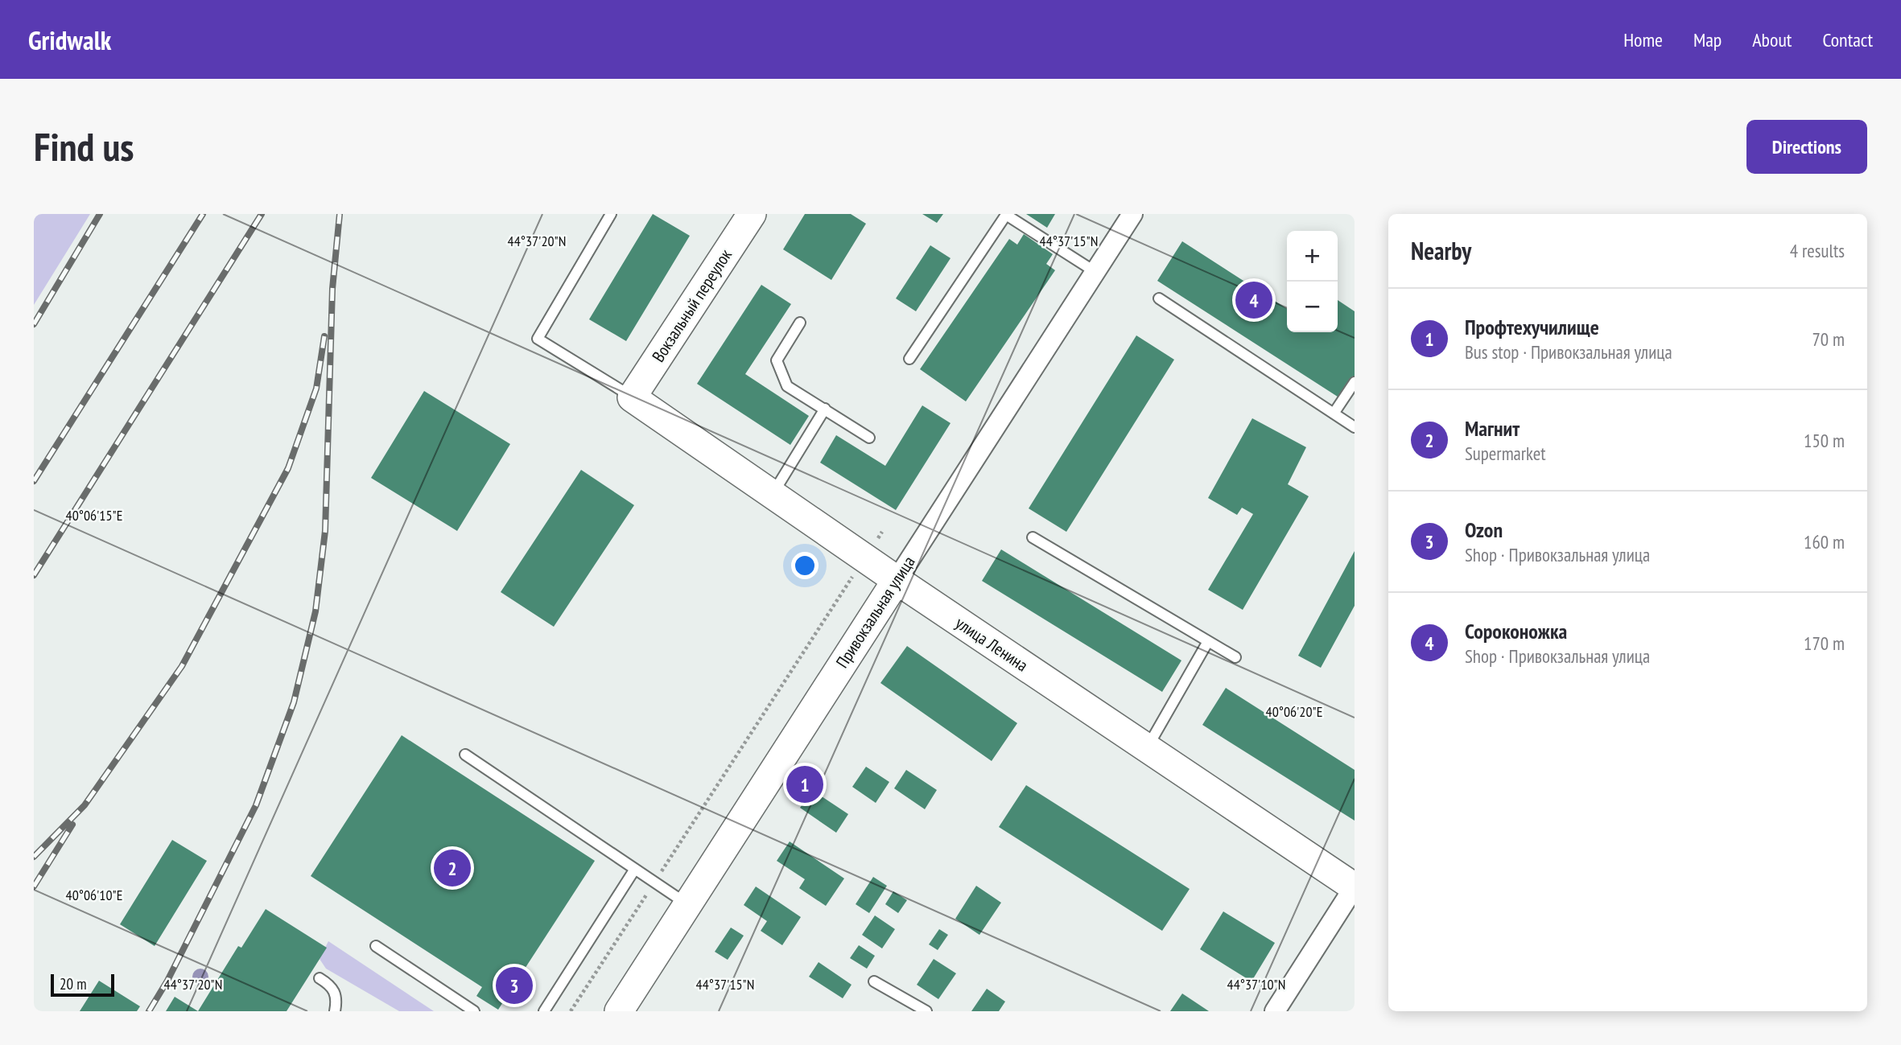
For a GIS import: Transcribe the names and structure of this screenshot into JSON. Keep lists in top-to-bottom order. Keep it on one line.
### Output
{"streets":{"street":["Вокзальный переулок","Привокзальная улица","улица Ленина"]},"crossings":[["Вокзальный переулок","улица Ленина"],["Привокзальная улица","улица Ленина"]],"scale_bar":"20 m","page":{"header":"Gridwalk","nav":["Home","Map","About","Contact"],"buttons":"Directions","title":"Find us","heading":["Nearby","4 results"],"map_buttons":["+","−"],"pins":["4","1","2","3"],"list":[{"mark":"1","name":"Профтехучилище","note":"Bus stop · Привокзальная улица","value":"70 m"},{"mark":"2","name":"Магнит","note":"Supermarket","value":"150 m"},{"mark":"3","name":"Ozon","note":"Shop · Привокзальная улица","value":"160 m"},{"mark":"4","name":"Сороконожка","note":"Shop · Привокзальная улица","value":"170 m"}],"scale":"20 m"},"coordinates":["44°37'20\"N","44°37'15\"N","40°06'15\"E","40°06'20\"E","40°06'10\"E","44°37'10\"N"]}
